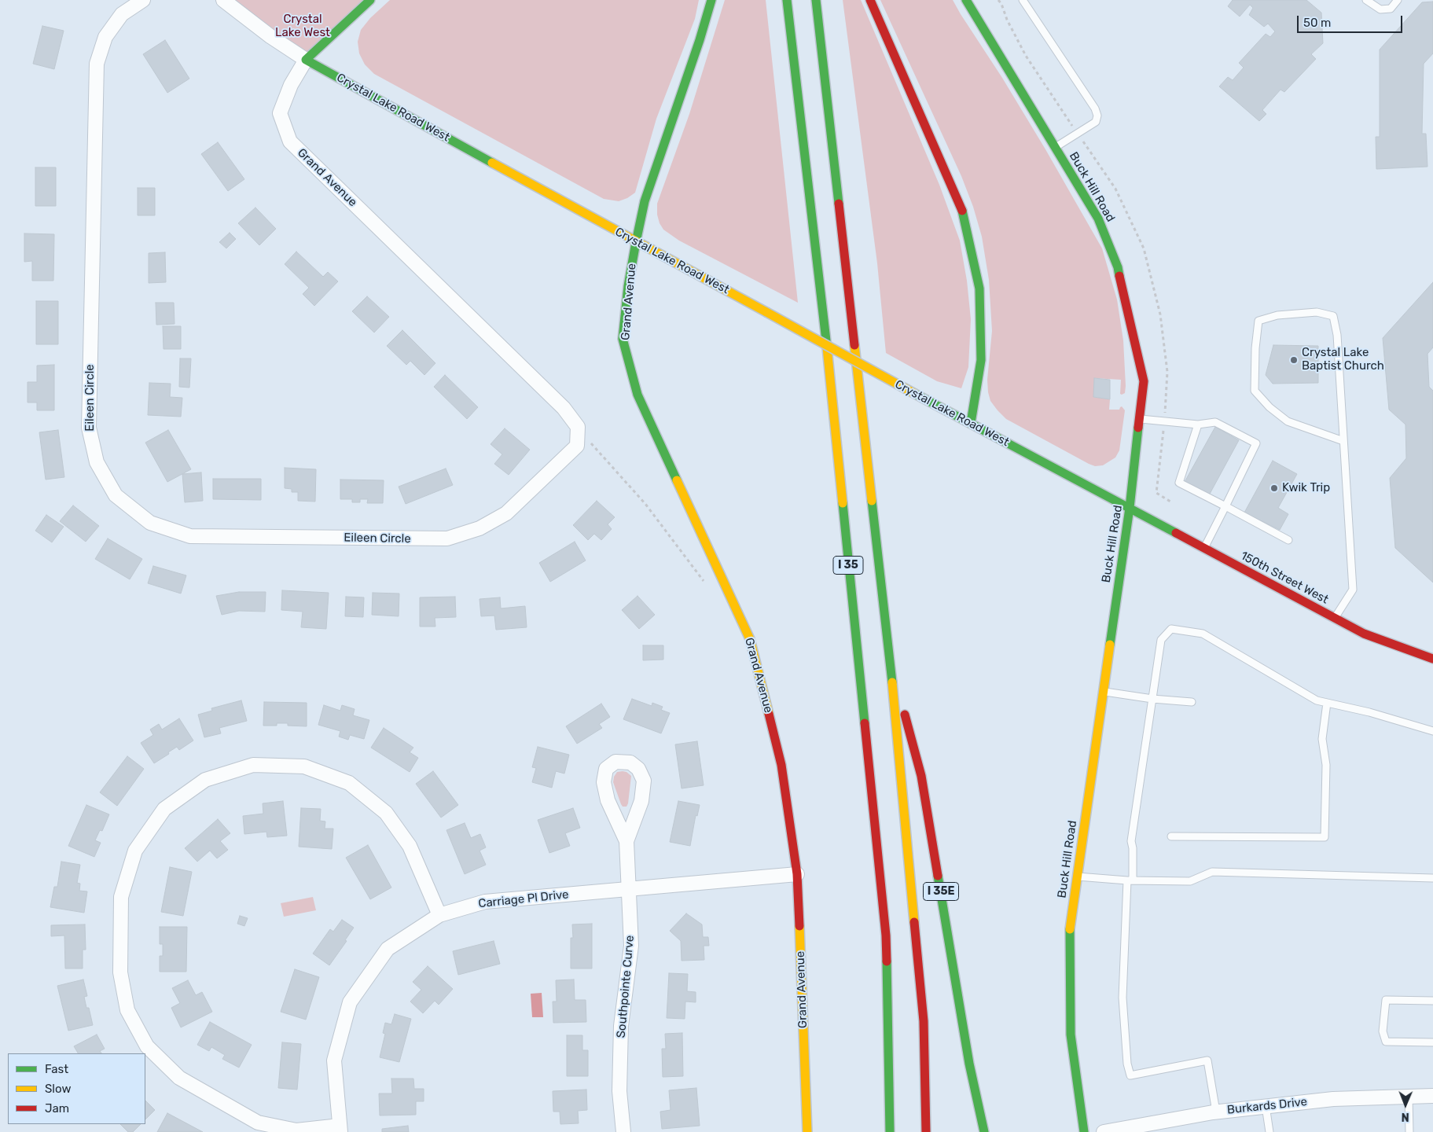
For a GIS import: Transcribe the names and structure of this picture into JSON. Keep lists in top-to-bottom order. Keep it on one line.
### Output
{"streets":{"main road":["Crystal Lake Road West","Grand Avenue","Buck Hill Road","I 35","150th Street West","I 35E"],"street":["Eileen Circle","Carriage Pl Drive","Southpointe Curve","Burkards Drive"]},"crossings":[["Crystal Lake Road West","Grand Avenue"],["Crystal Lake Road West","Buck Hill Road"],["Crystal Lake Road West","150th Street West"],["Grand Avenue","Eileen Circle"],["Grand Avenue","Carriage Pl Drive"],["Buck Hill Road","150th Street West"],["I 35","I 35E"],["Carriage Pl Drive","Southpointe Curve"]],"parks":["Crystal Lake West"],"places":["Crystal Lake Baptist Church","Kwik Trip"],"legend":["Fast","Slow","Jam"],"scale_bar":"50 m","north":"bottom"}
